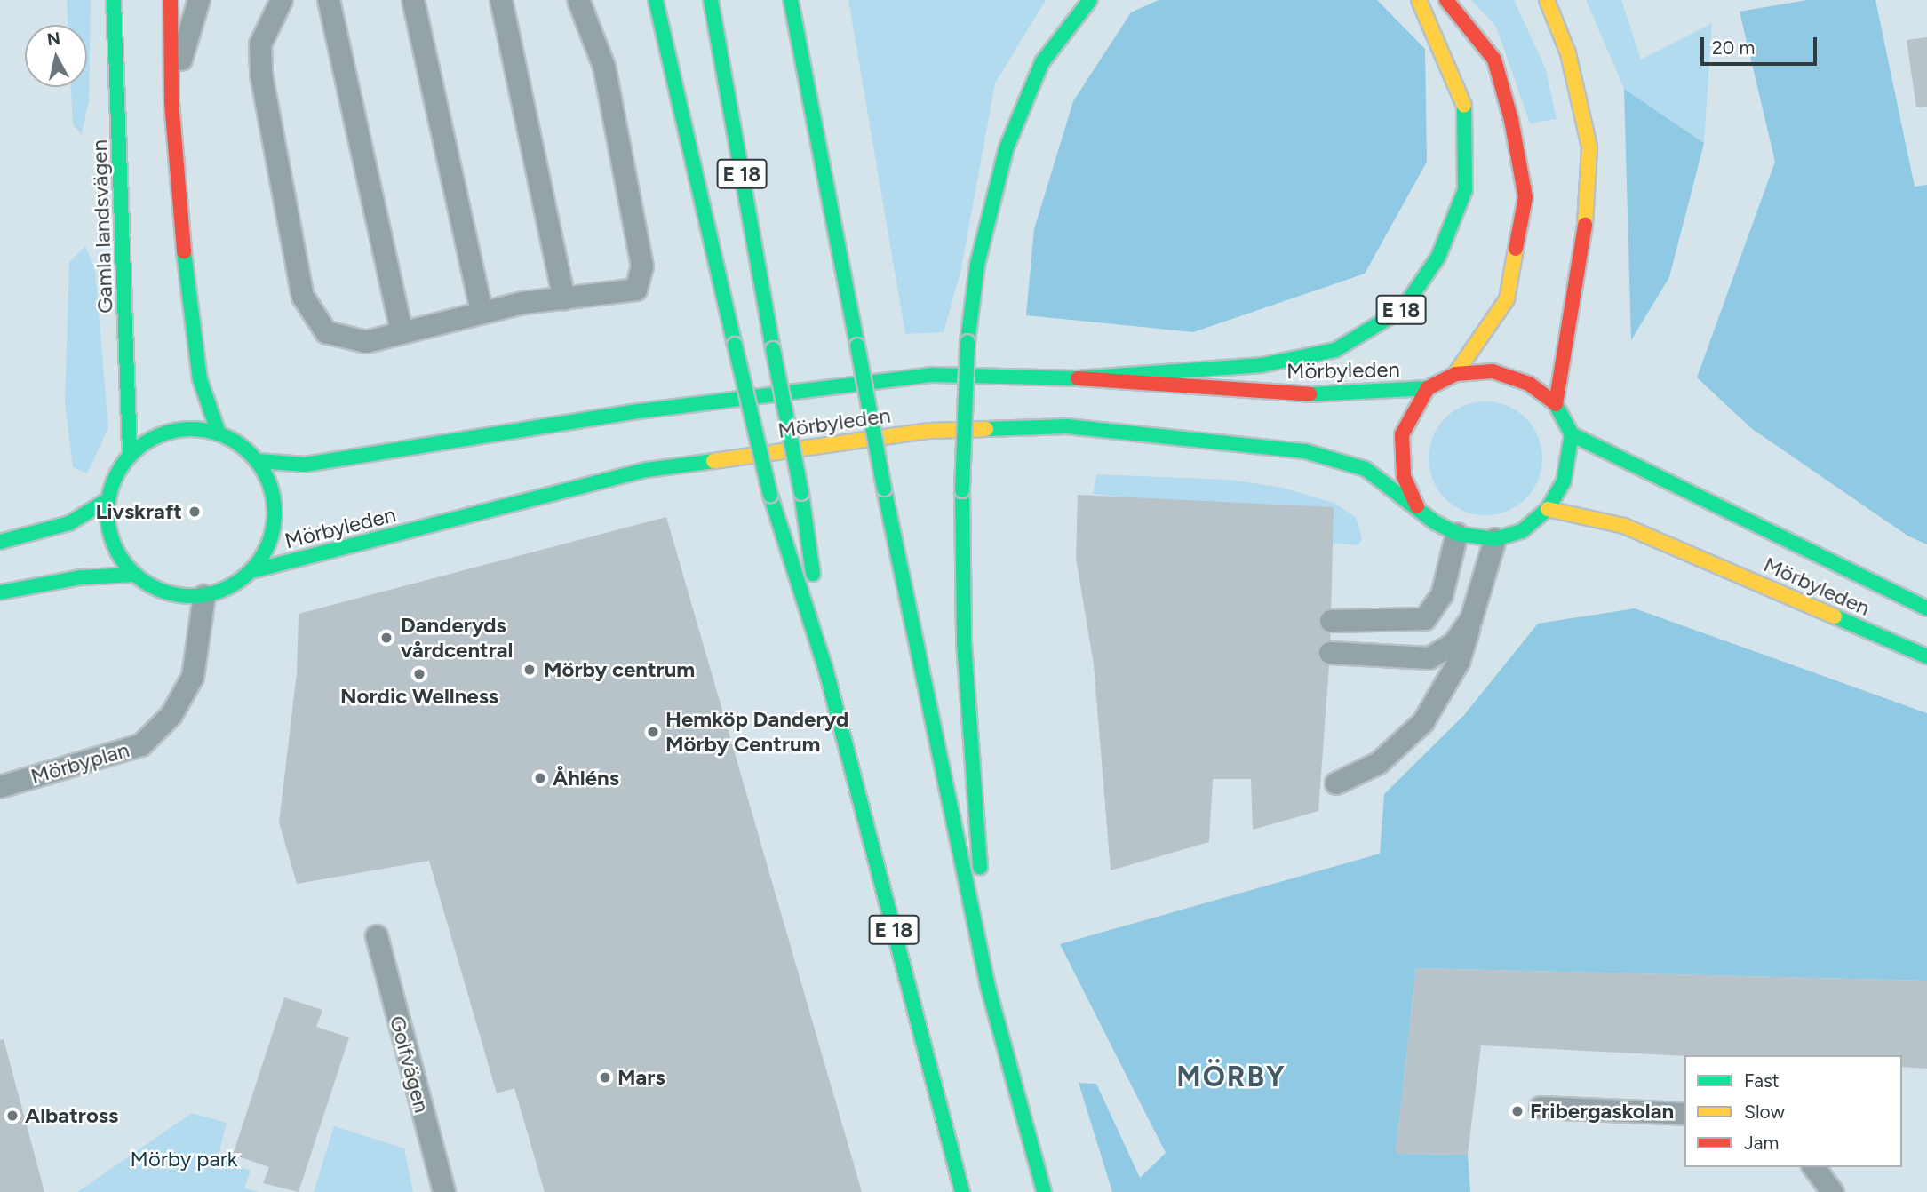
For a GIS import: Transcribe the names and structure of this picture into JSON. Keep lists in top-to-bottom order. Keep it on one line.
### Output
{"streets":{"main road":["E 18","Gamla landsvägen","Mörbyleden"],"lane":["Mörbyplan","Golfvägen"]},"crossings":[["E 18","Mörbyleden"],["Gamla landsvägen","Mörbyleden"],["Gamla landsvägen","Mörbyplan"],["Mörbyleden","Mörbyplan"]],"districts":["MÖRBY"],"parks":["Mörby park"],"places":["Livskraft","Danderyds vårdcentral","Mörby centrum","Nordic Wellness","Hemköp Danderyd Mörby Centrum","Åhléns","Mars","Fribergaskolan","Albatross"],"legend":["Fast","Slow","Jam"],"scale_bar":"20 m","north":"top"}
